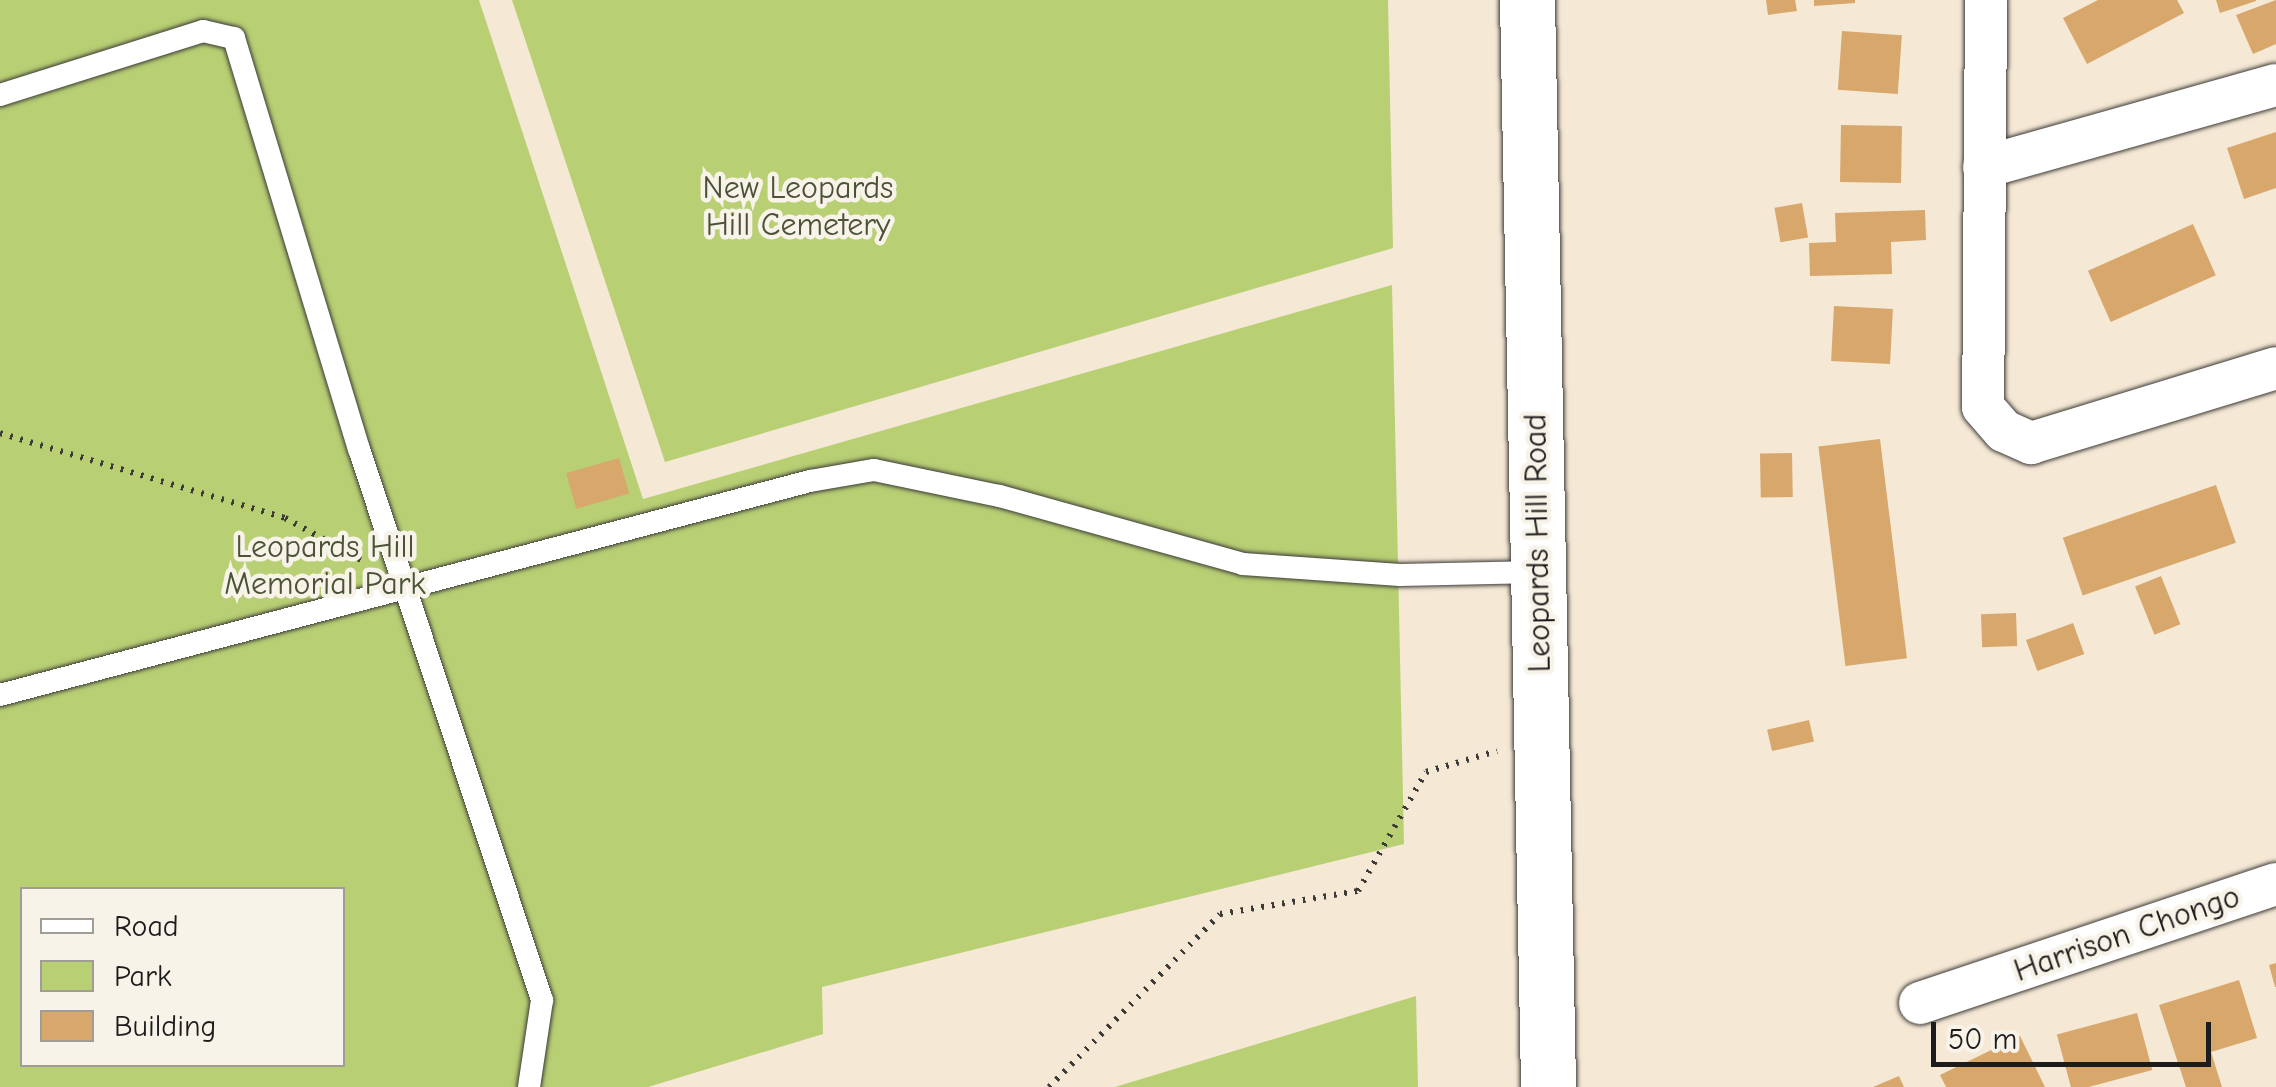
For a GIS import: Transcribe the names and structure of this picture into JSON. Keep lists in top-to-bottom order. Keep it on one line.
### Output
{"streets":{"main road":["Leopards Hill Road"],"street":["Harrison Chongo"]},"parks":["New Leopards Hill Cemetery","Leopards Hill Memorial Park"],"legend":["Road","Park","Building"],"scale_bar":"50 m"}
